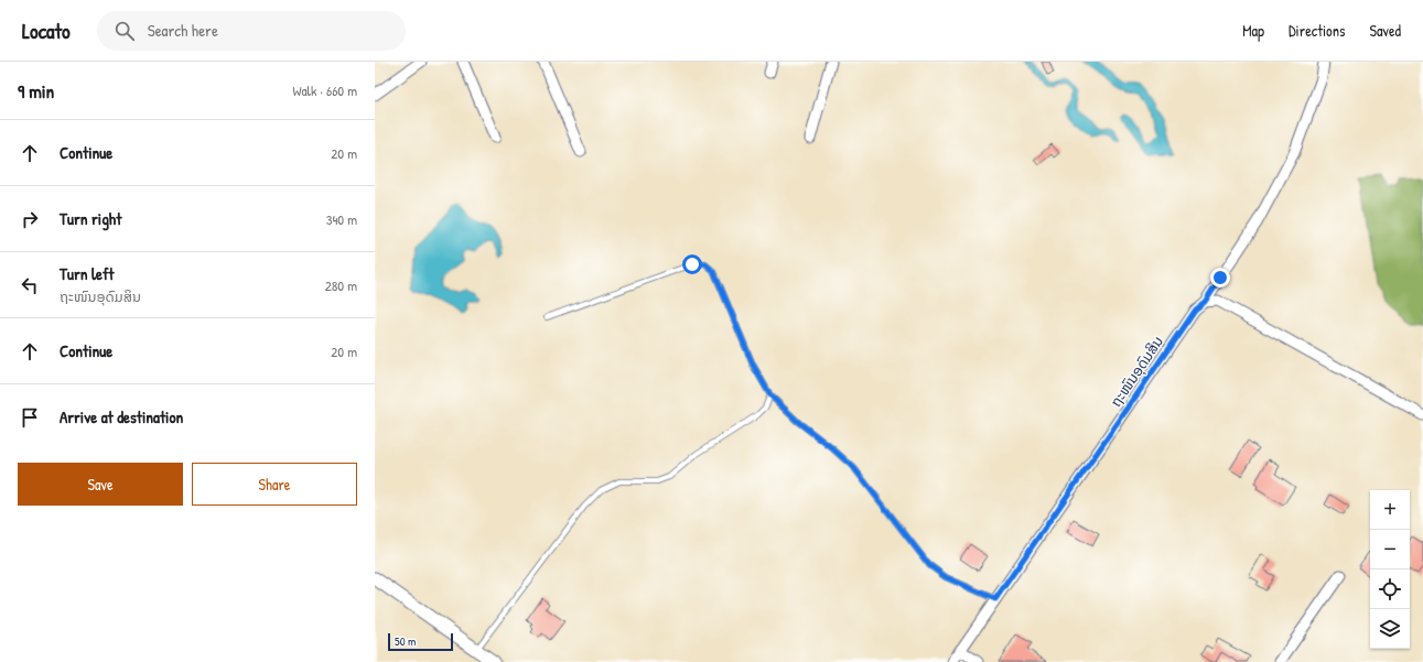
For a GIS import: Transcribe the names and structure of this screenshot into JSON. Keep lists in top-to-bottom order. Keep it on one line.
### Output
{"streets":{"street":["ຖະໜົນອຸດົມສິນ"]},"scale_bar":"50 m","page":{"header":"Locato","search":"Search here","nav":["Map","Directions","Saved"],"heading":["9 min","Walk · 660 m"],"list":[["Continue","20 m"],["Turn right","340 m"],["Turn left","ຖະໜົນອຸດົມສິນ","280 m"],["Continue","20 m"],"Arrive at destination"],"buttons":["Save","Share"],"map_buttons":["+","−"],"scale":"50 m"}}
